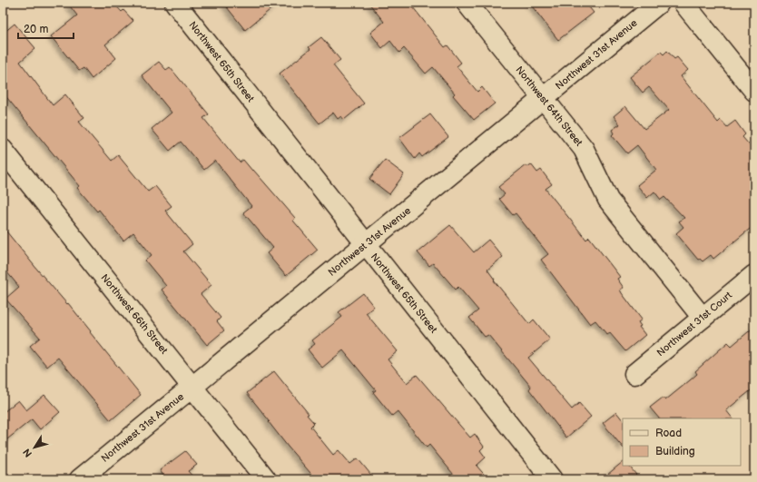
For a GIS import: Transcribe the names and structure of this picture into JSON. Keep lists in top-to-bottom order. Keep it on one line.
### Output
{"streets":{"street":["Northwest 31st Avenue","Northwest 65th Street","Northwest 64th Street","Northwest 66th Street","Northwest 31st Court"]},"crossings":[["Northwest 31st Avenue","Northwest 65th Street"],["Northwest 31st Avenue","Northwest 64th Street"],["Northwest 31st Avenue","Northwest 66th Street"],["Northwest 64th Street","Northwest 31st Court"]],"legend":["Road","Building"],"scale_bar":"20 m","north":"bottom left"}
